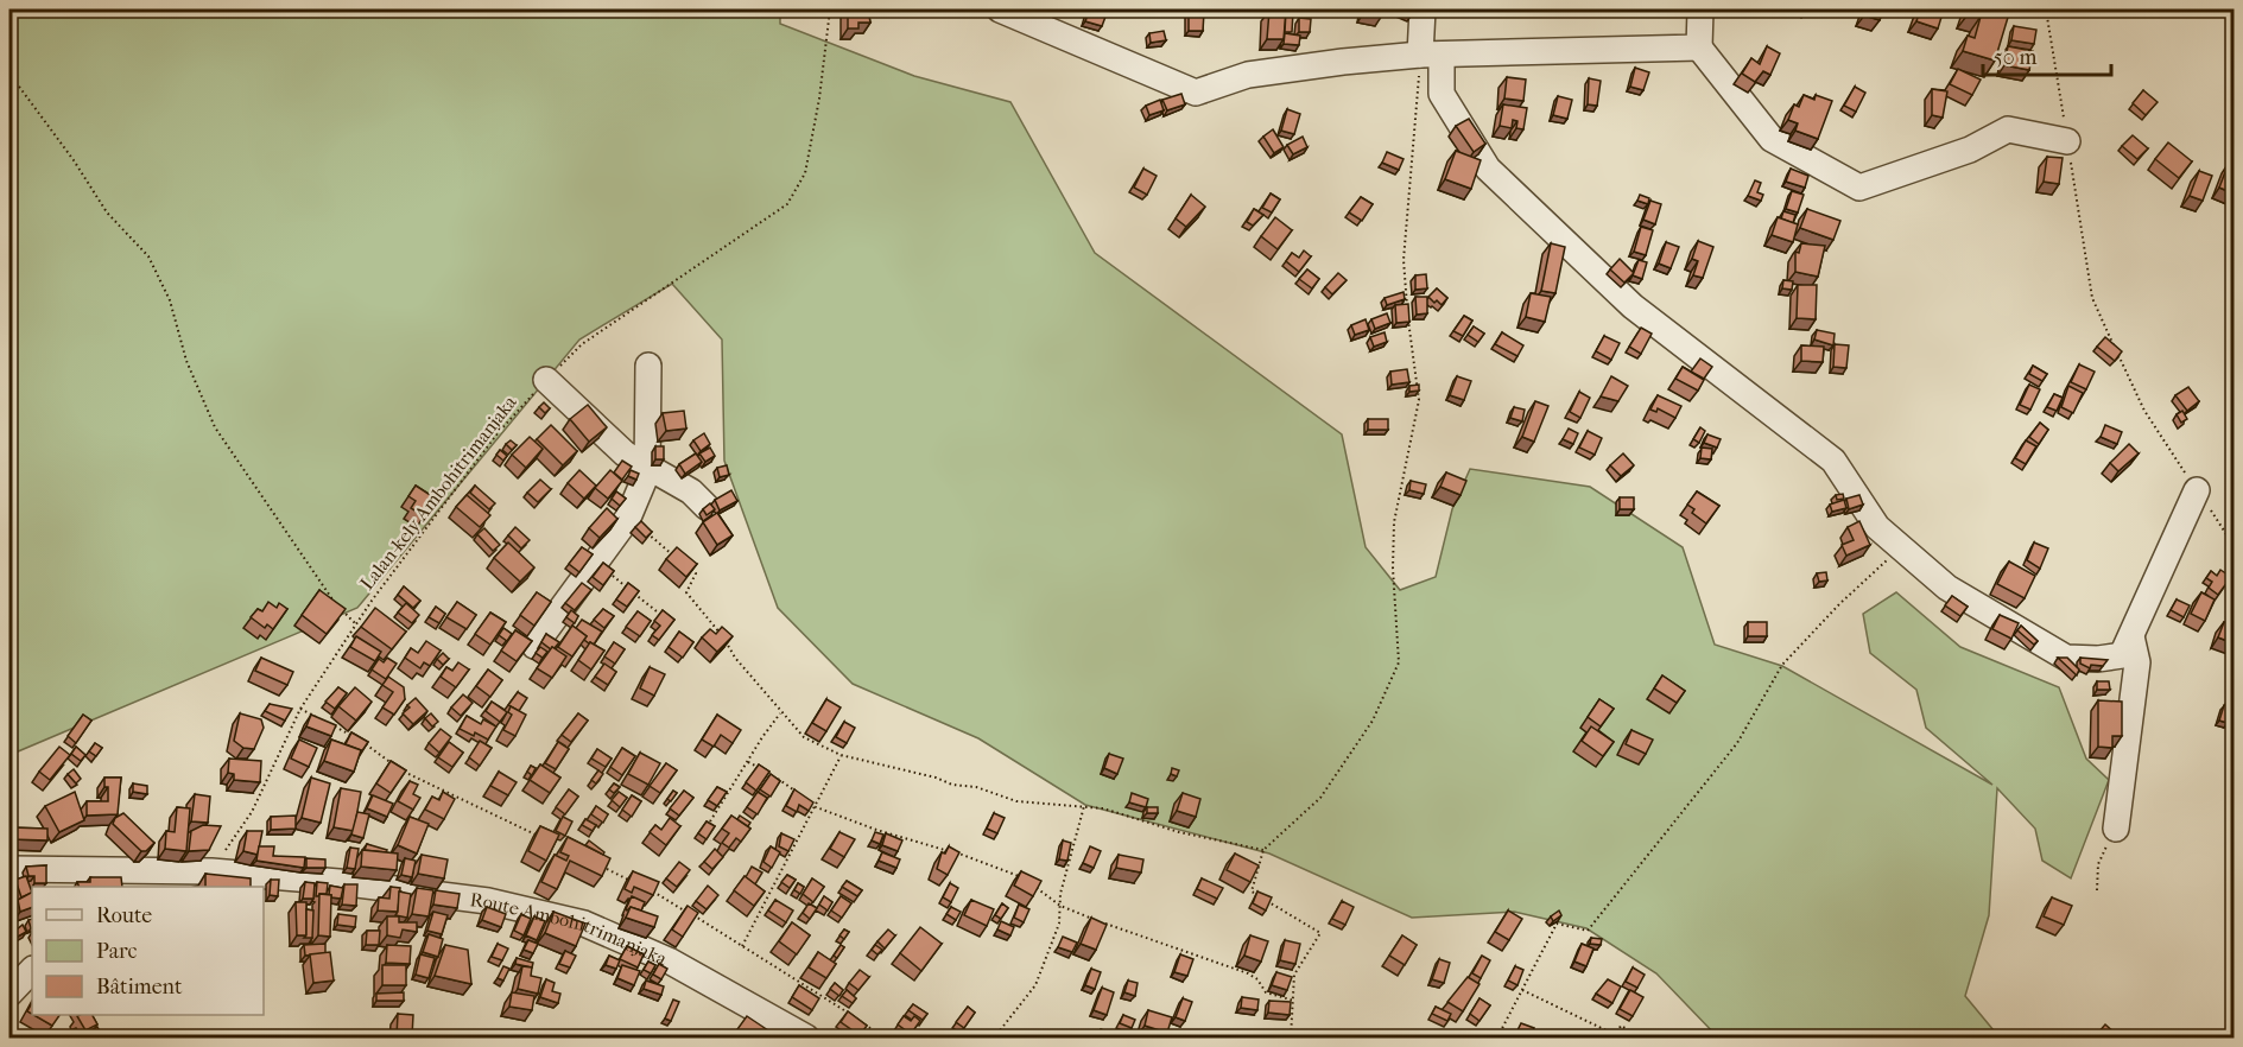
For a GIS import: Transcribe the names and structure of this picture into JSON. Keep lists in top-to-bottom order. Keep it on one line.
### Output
{"streets":{"street":["Route Ambohitrimanjaka"],"path":["Lalan-kely Ambohitrimanjaka"]},"crossings":[["Lalan-kely Ambohitrimanjaka","Route Ambohitrimanjaka"]],"legend":["Route","Parc","Bâtiment"],"scale_bar":"50 m"}
